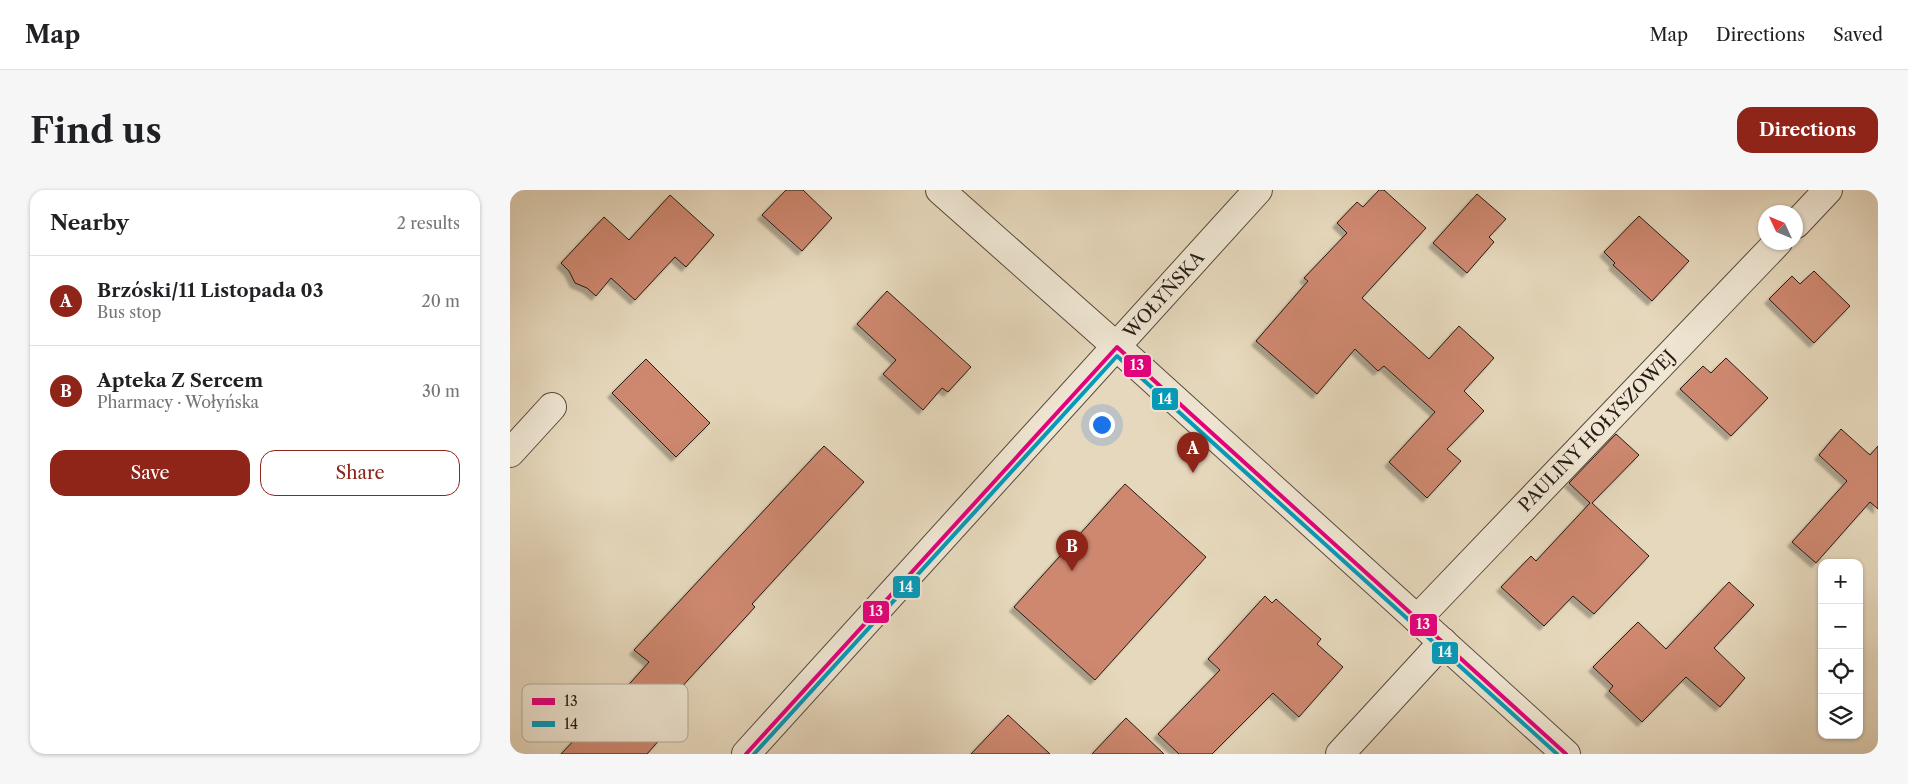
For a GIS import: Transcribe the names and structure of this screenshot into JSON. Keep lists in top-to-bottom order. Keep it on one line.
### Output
{"streets":{"street":["WOŁYŃSKA","PAULINY HOŁYSZOWEJ"]},"lines":["transit line 13","transit line 14"],"legend":["13","14"],"north":"top left","page":{"header":"Map","nav":["Map","Directions","Saved"],"buttons":["Directions",["Save","Share"]],"title":"Find us","heading":["Nearby","2 results"],"list":[{"mark":"A","name":"Brzóski/11 Listopada 03","note":"Bus stop","value":"20 m"},{"mark":"B","name":"Apteka Z Sercem","note":"Pharmacy · Wołyńska","value":"30 m"}],"pins":["A","B"],"map_buttons":["+","−"]}}
